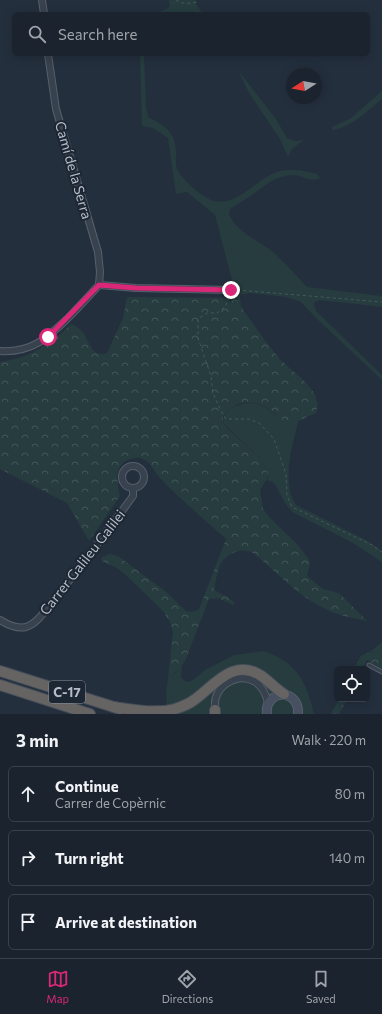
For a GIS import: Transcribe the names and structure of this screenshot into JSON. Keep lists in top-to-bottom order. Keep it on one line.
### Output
{"streets":{"highway":["C-17"],"street":["Camí de la Serra","Carrer Galileu Galilei"]},"north":"left","page":{"search":"Search here","heading":["3 min","Walk · 220 m"],"list":[["Continue","Carrer de Copèrnic","80 m"],["Turn right","140 m"],"Arrive at destination"],"nav":["Map","Directions","Saved"]}}
